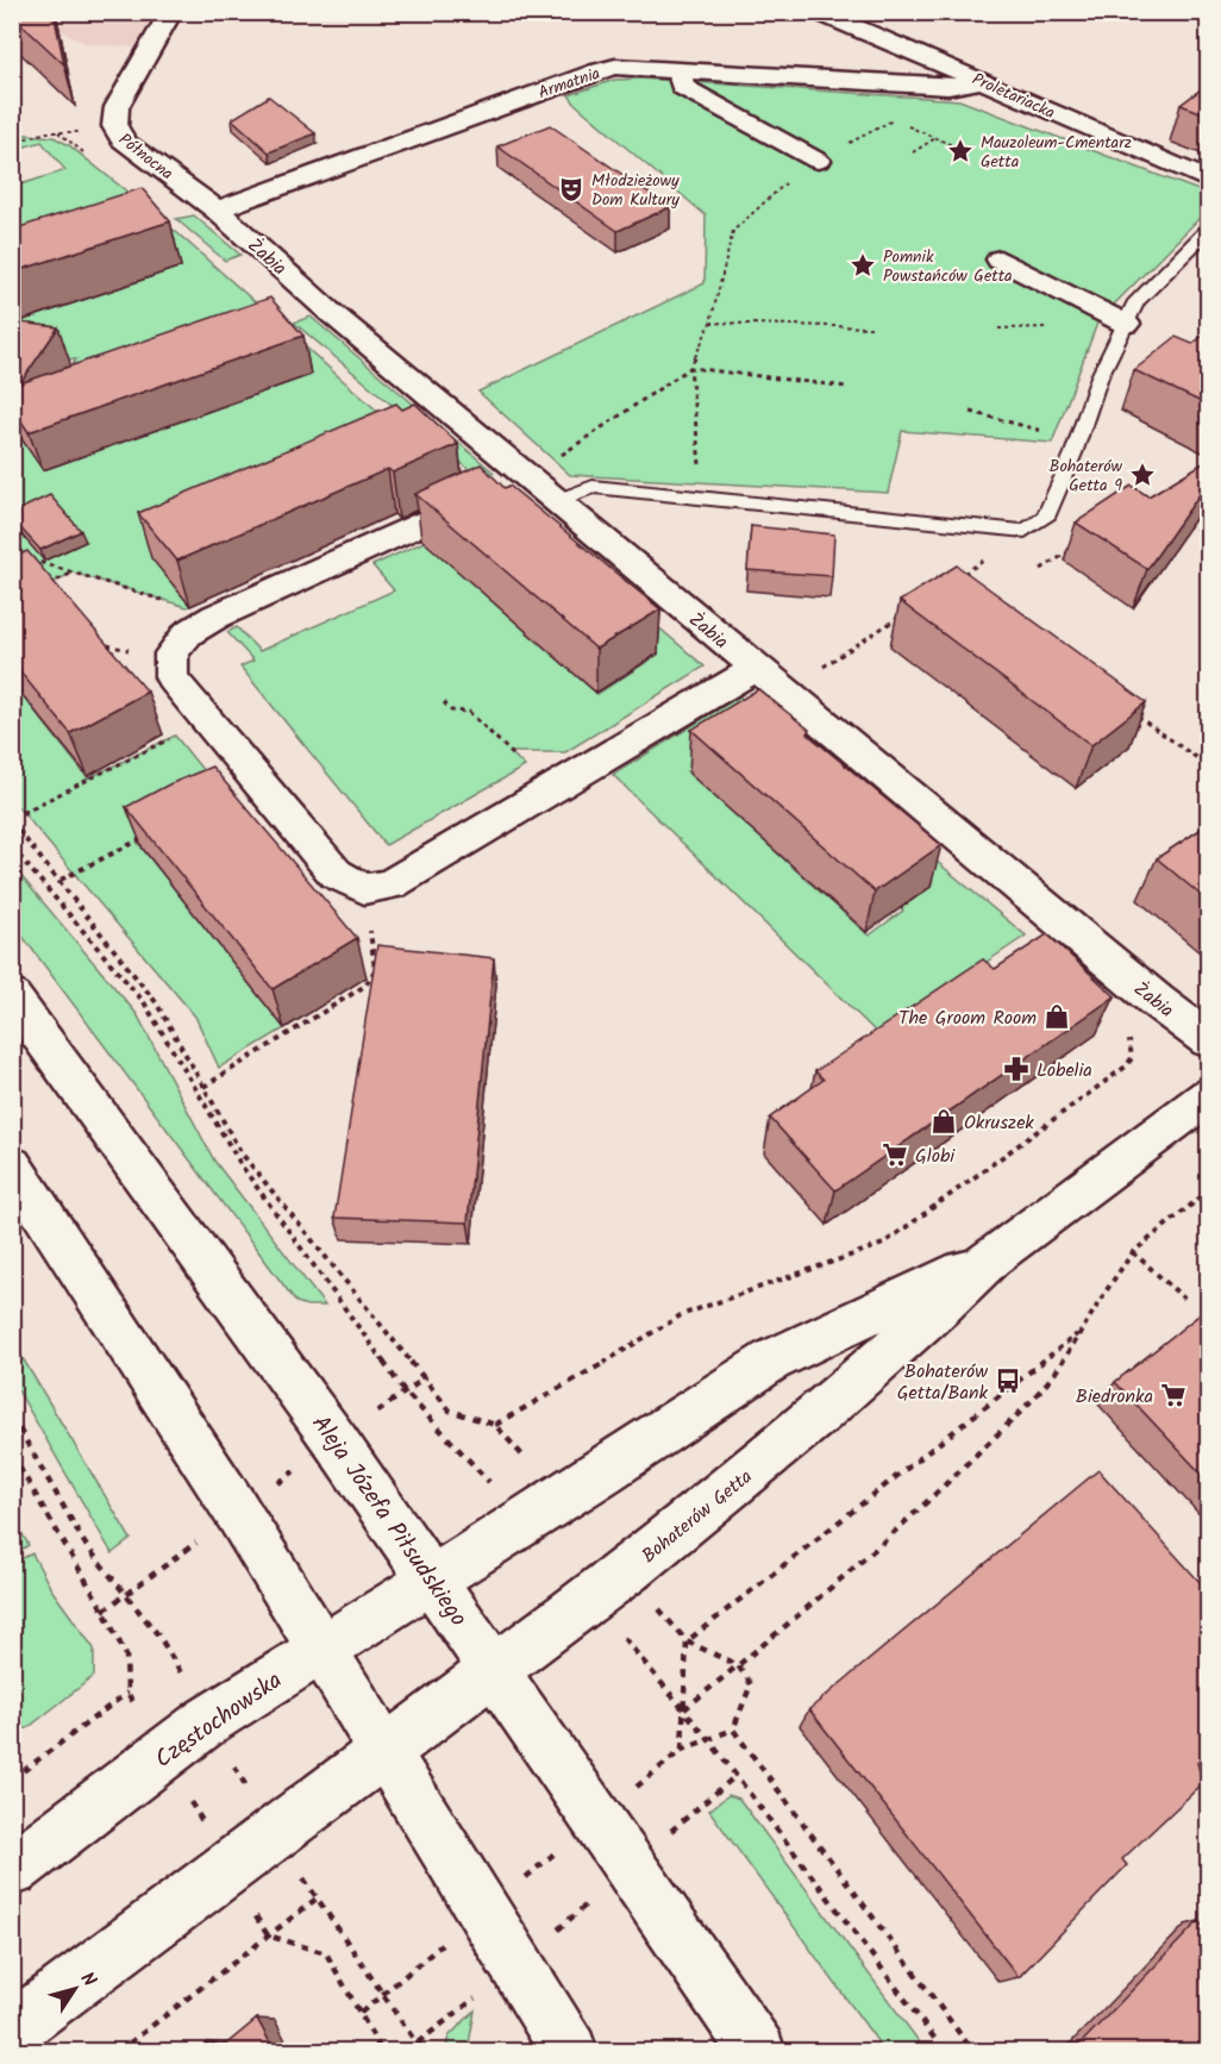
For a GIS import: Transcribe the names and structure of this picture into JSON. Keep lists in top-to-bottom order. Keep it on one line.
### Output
{"streets":{"street":["Armatnia","Proletariacka","Północna","Żabia","Bohaterów Getta","Aleja Józefa Piłsudskiego","Częstochowska"]},"crossings":[["Armatnia","Proletariacka"],["Armatnia","Północna"],["Armatnia","Żabia"],["Północna","Żabia"],["Bohaterów Getta","Aleja Józefa Piłsudskiego"],["Bohaterów Getta","Częstochowska"],["Aleja Józefa Piłsudskiego","Częstochowska"]],"places":{"place":["Mauzoleum-Cmentarz Getta","Pomnik Powstańców Getta","Bohaterów Getta 9"],"theatre":["Młodzieżowy Dom Kultury"],"shop":["The Groom Room","Okruszek"],"pharmacy":["Lobelia"],"supermarket":["Globi","Biedronka"],"bus stop":["Bohaterów Getta/Bank"]},"north":"top right"}
